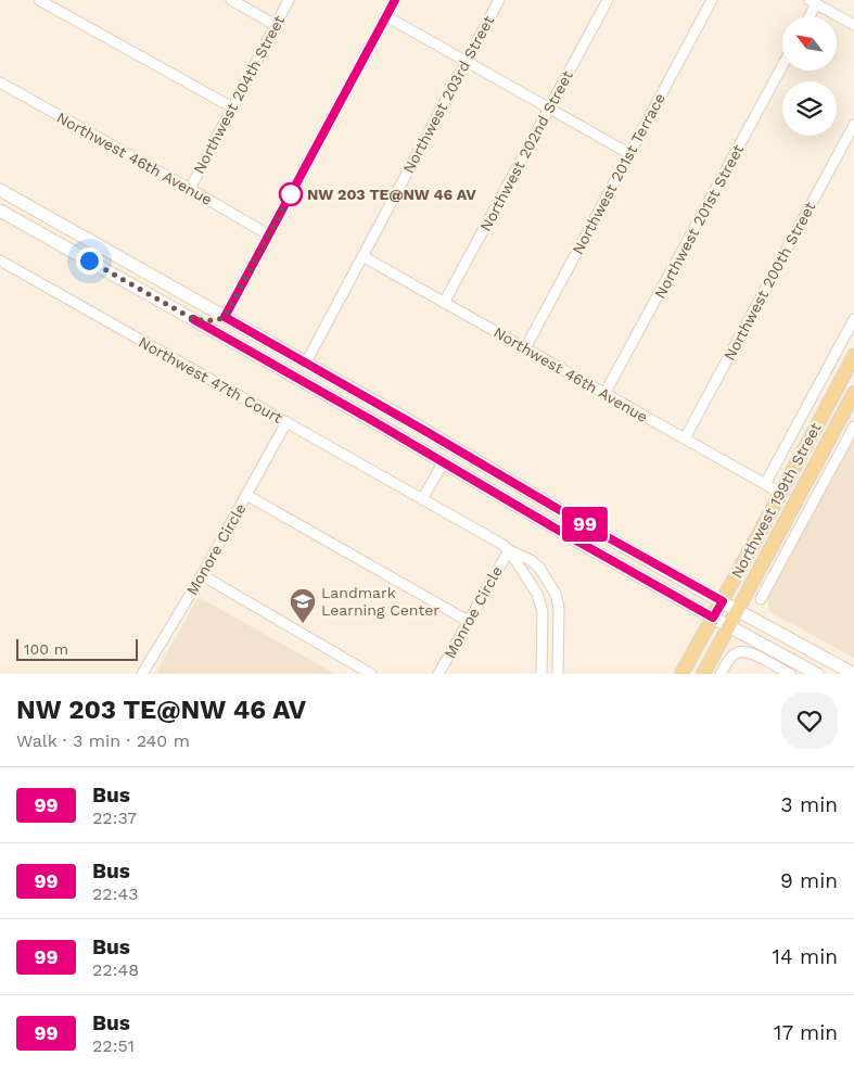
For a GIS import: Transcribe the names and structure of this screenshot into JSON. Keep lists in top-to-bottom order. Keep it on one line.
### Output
{"streets":{"main road":["Northwest 199th Street"],"street":["Northwest 204th Street","Northwest 203rd Street","Northwest 202nd Street","Northwest 46th Avenue","Northwest 201st Terrace","Northwest 201st Street","Northwest 200th Street","Northwest 47th Court","Monore Circle","Monroe Circle"]},"crossings":[["Northwest 204th Street","Northwest 46th Avenue"],["Northwest 203rd Street","Northwest 46th Avenue"],["Northwest 202nd Street","Northwest 46th Avenue"],["Northwest 46th Avenue","Northwest 201st Terrace"],["Northwest 46th Avenue","Northwest 201st Street"],["Northwest 46th Avenue","Northwest 200th Street"],["Northwest 46th Avenue","Northwest 199th Street"],["Northwest 47th Court","Monore Circle"],["Northwest 47th Court","Monroe Circle"]],"places":{"other":["NW 203 TE@NW 46 AV"],"school or university":["Landmark Learning Center"]},"lines":["bus line 99"],"scale_bar":"100 m","north":"top left","page":{"on_map":"99","scale":"100 m","heading":["NW 203 TE@NW 46 AV","Walk · 3 min · 240 m"],"list":[{"mark":"99","name":"Bus","note":"22:37","value":"3 min"},{"mark":"99","name":"Bus","note":"22:43","value":"9 min"},{"mark":"99","name":"Bus","note":"22:48","value":"14 min"},{"mark":"99","name":"Bus","note":"22:51","value":"17 min"}]}}
